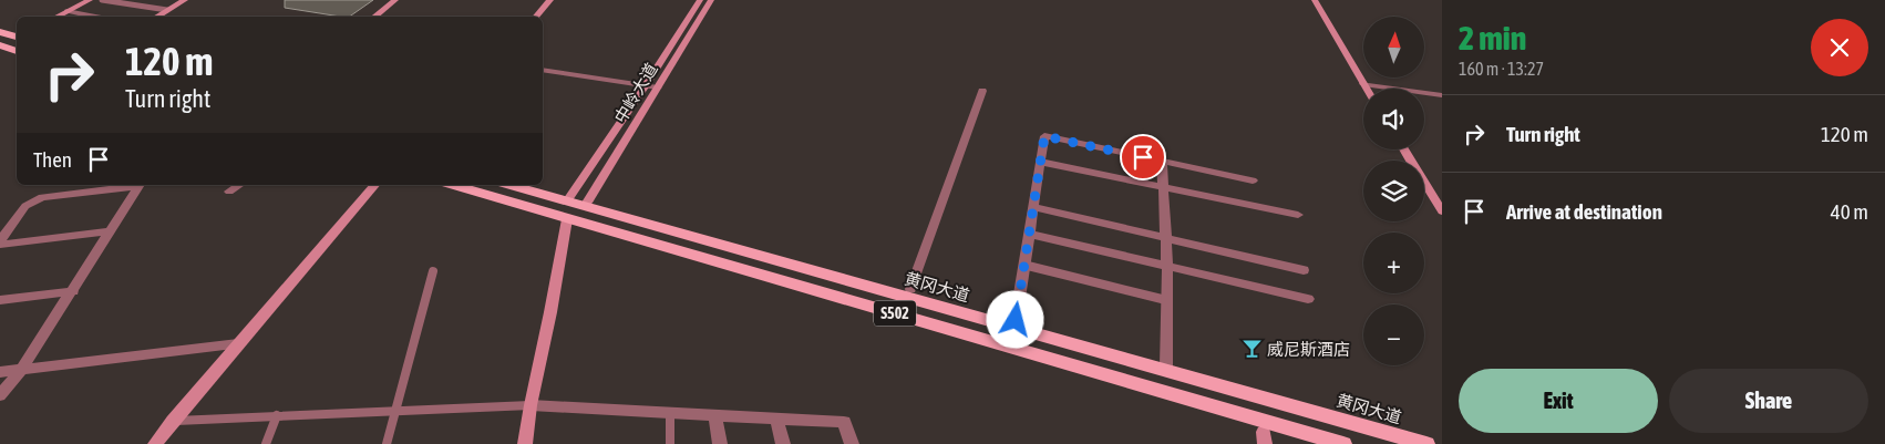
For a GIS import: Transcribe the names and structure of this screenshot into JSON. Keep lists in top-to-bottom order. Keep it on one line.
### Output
{"streets":{"main road":["黄冈大道","S502"],"street":["中岭大道"]},"places":{"bar":["威尼斯酒店"]},"north":"top","page":{"heading":["2 min","160 m · 13:27"],"map_buttons":["+","−"],"turn":["120 m","Turn right"],"list":[{"name":"Turn right","value":"120 m"},{"name":"Arrive at destination","value":"40 m"}],"then":"Then","buttons":["Exit","Share"]}}
